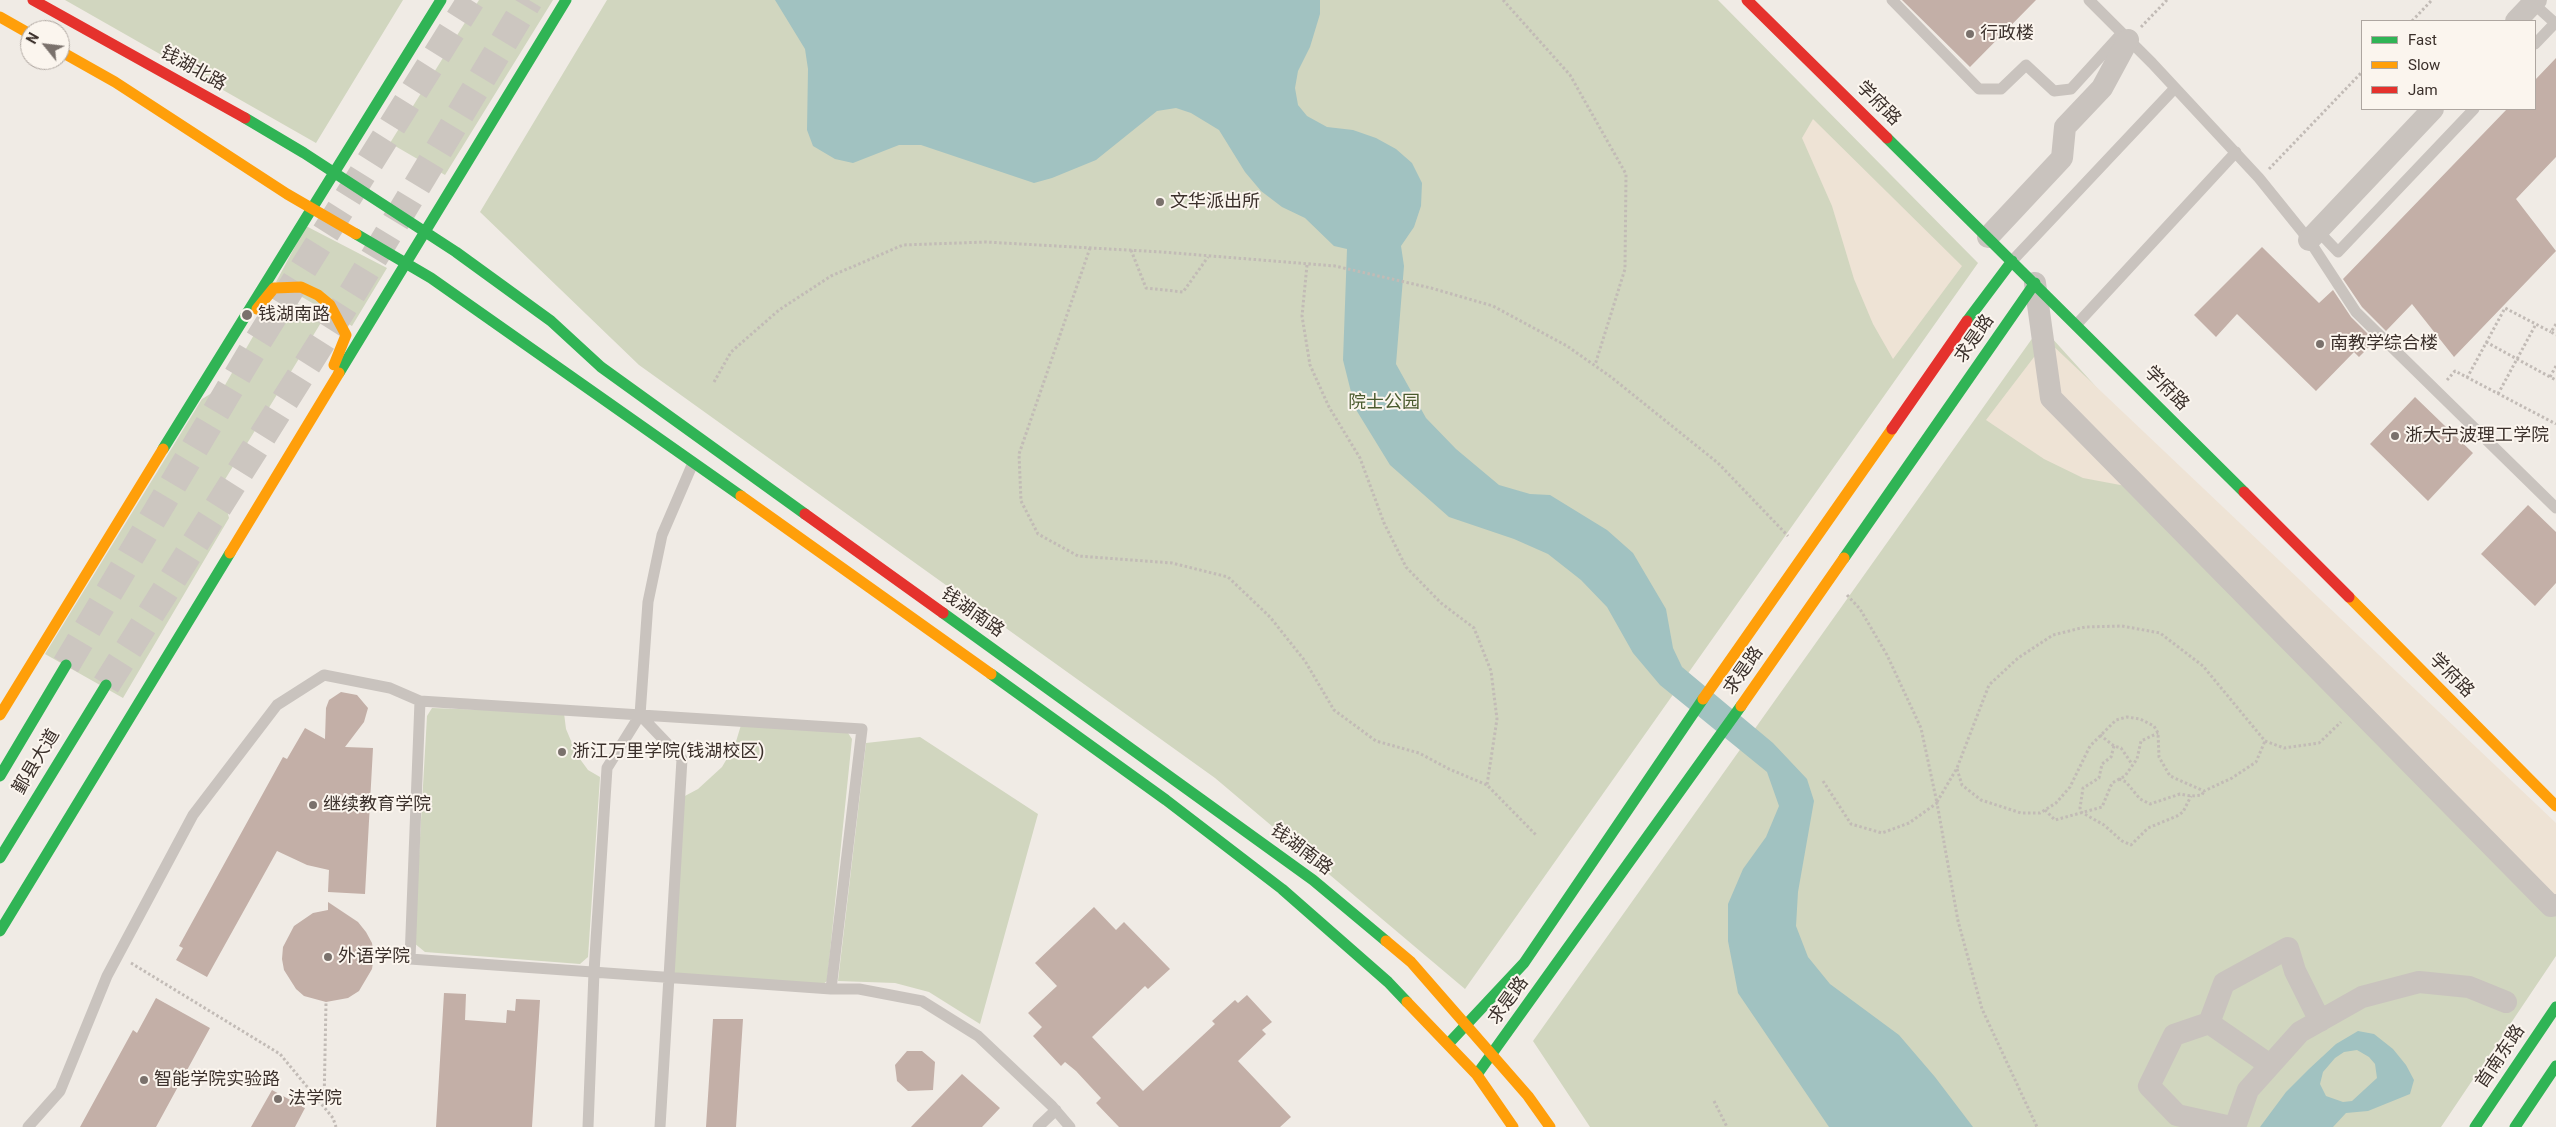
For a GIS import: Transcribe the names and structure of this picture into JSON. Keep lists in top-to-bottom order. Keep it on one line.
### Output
{"streets":{"main road":["钱湖北路","学府路","求是路","钱湖南路","鄞县大道","首南东路"]},"crossings":[["钱湖北路","钱湖南路"],["学府路","求是路"],["求是路","钱湖南路"]],"parks":["院士公园"],"places":["行政楼","文华派出所","钱湖南路","南教学综合楼","浙大宁波理工学院","浙江万里学院(钱湖校区)","继续教育学院","外语学院","智能学院实验路","法学院"],"legend":["Fast","Slow","Jam"],"north":"top left"}
